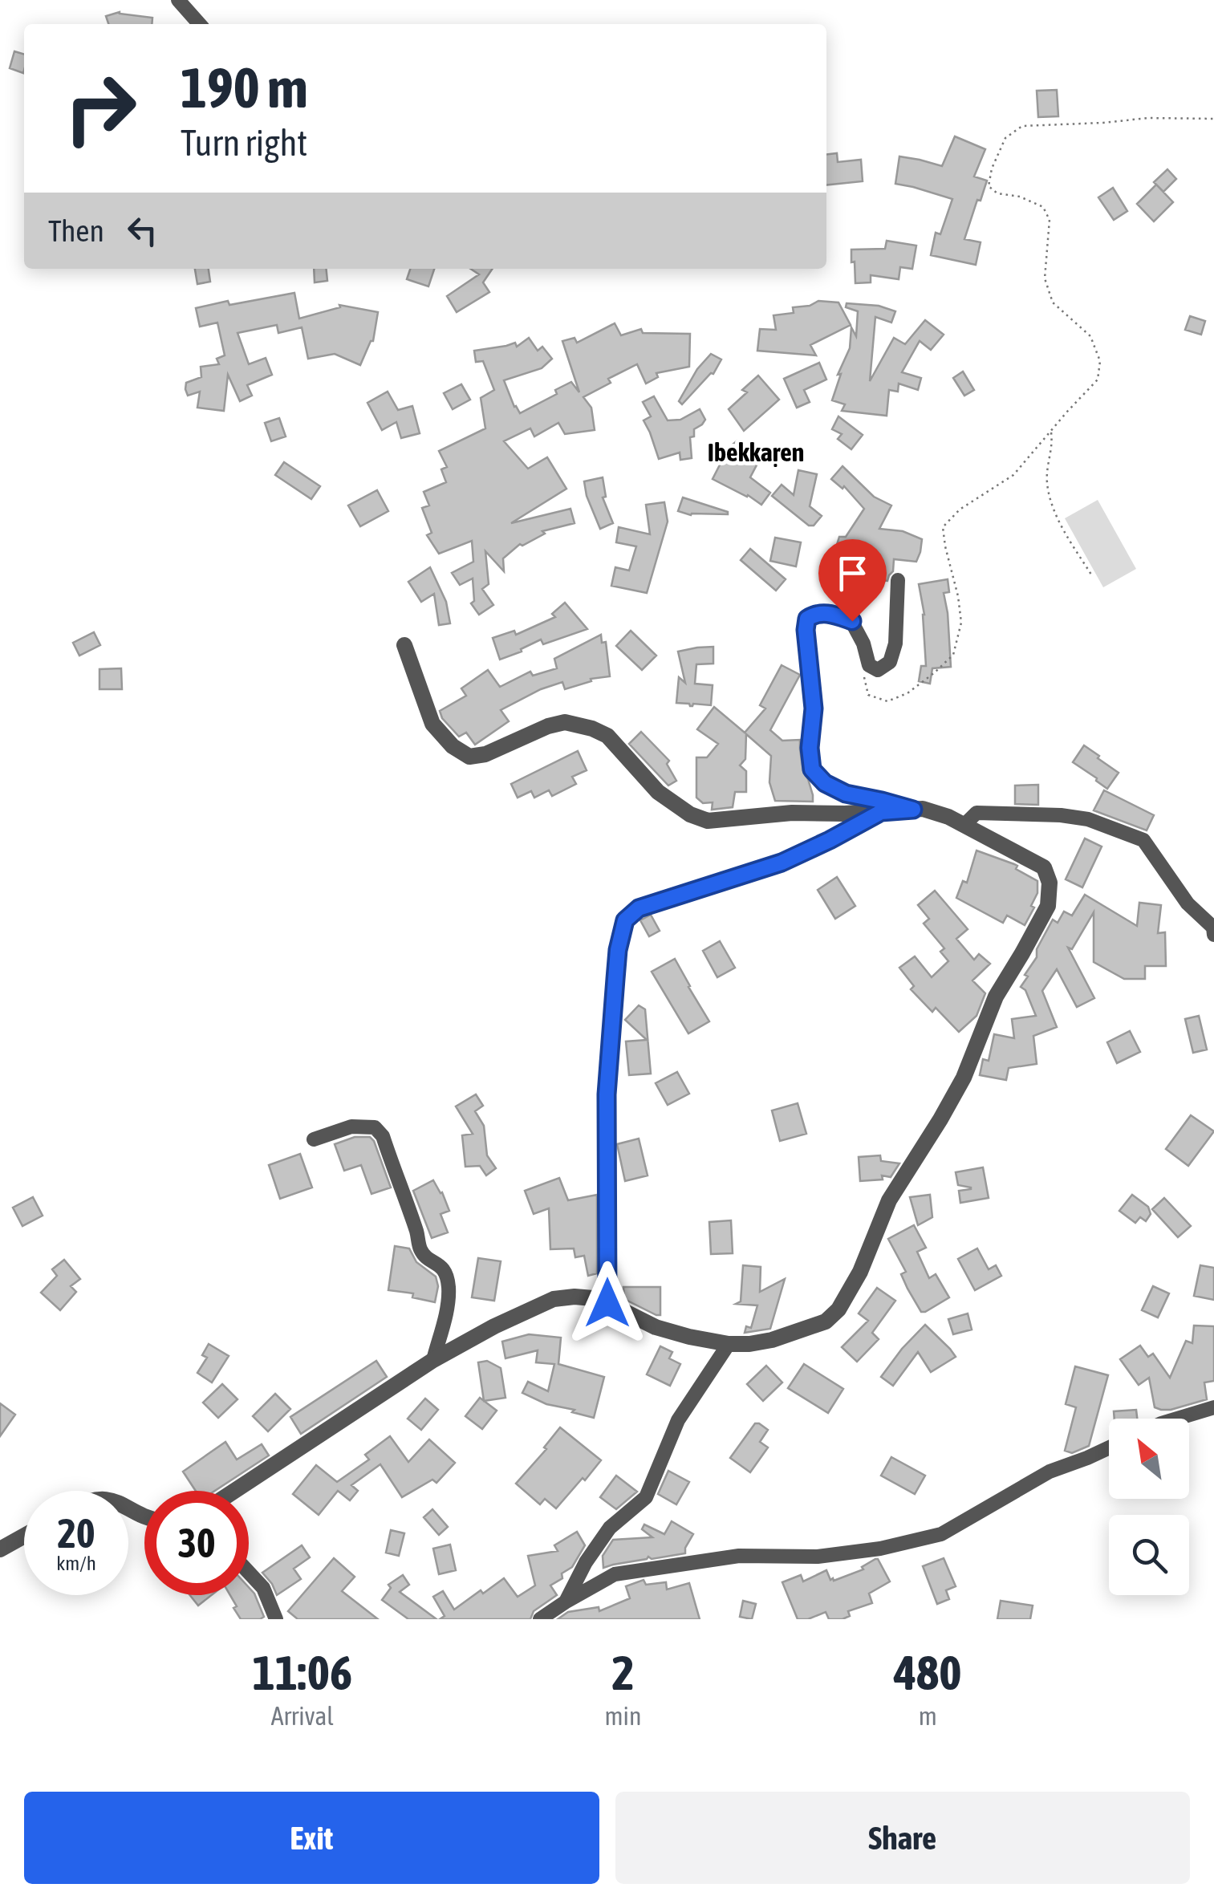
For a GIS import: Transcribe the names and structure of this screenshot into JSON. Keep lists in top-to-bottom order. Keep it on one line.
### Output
{"districts":["Ibekkaṛen"],"north":"top left","page":{"turn":["190 m","Turn right"],"then":"Then","speed":"20 km/h","limit":"30","eta":["11:06","Arrival","2","min","480","m"],"buttons":["Exit","Share"]}}
